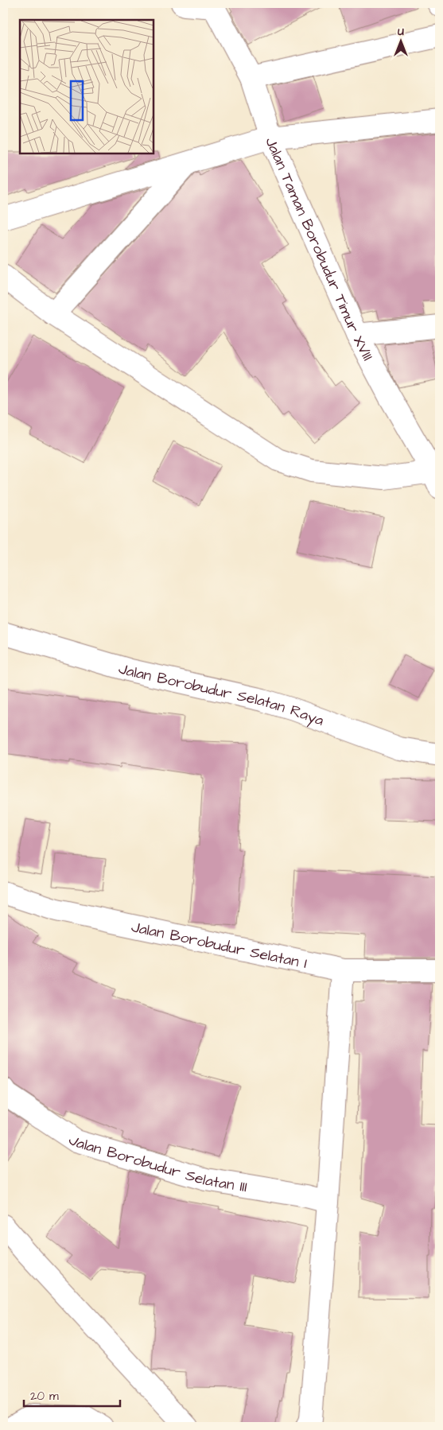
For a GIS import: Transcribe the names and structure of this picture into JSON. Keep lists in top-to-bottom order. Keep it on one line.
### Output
{"streets":{"main road":["Jalan Taman Borobudur Timur XVIII","Jalan Borobudur Selatan Raya","Jalan Borobudur Selatan I","Jalan Borobudur Selatan III"]},"scale_bar":"20 m","north":"top"}
